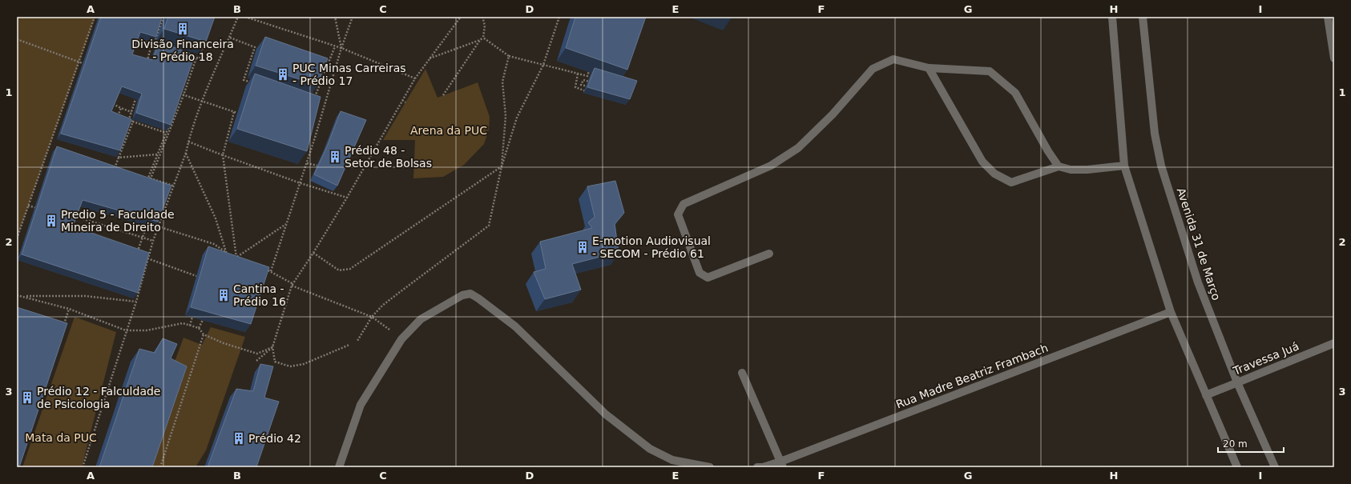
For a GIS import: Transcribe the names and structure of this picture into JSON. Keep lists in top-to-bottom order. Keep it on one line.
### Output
{"streets":{"street":["Avenida 31 de Março","Travessa Juá","Rua Madre Beatriz Frambach"]},"crossings":[["Avenida 31 de Março","Travessa Juá"]],"parks":["Arena da PUC","Mata da PUC"],"places":{"building":["Divisão Financeira - Prédio 18","PUC Minas Carreiras - Prédio 17","Prédio 48 - Setor de Bolsas","Predio 5 - Faculdade Mineira de Direito","E-motion Audiovisual - SECOM - Prédio 61","Cantina - Prédio 16","Prédio 12 - Falculdade de Psicologia","Prédio 42"]},"scale_bar":"20 m","grid":{"columns":["A","B","C","D","E","F","G","H","I"],"rows":["1","2","3"]}}
